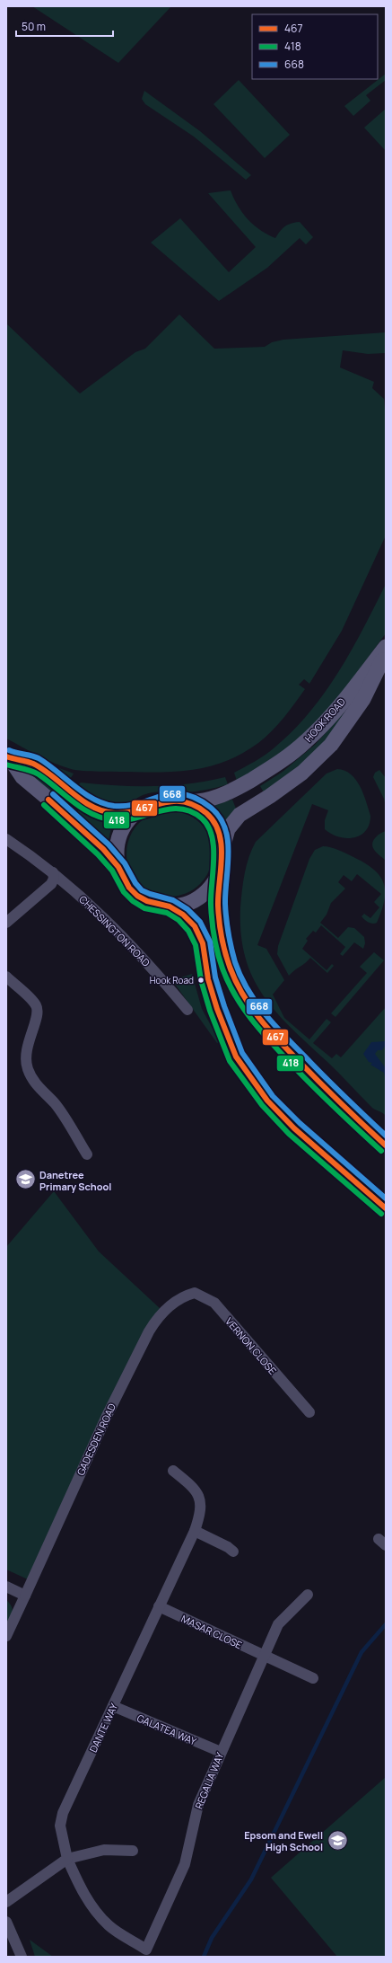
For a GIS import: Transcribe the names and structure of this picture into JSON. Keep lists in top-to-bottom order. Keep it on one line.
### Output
{"streets":{"main road":["HOOK ROAD"],"street":["CHESSINGTON ROAD","VERNON CLOSE","GADESDEN ROAD","MASAR CLOSE","DANTE WAY","GALATEA WAY","REGALIA WAY"]},"crossings":[["VERNON CLOSE","GADESDEN ROAD"],["MASAR CLOSE","DANTE WAY"],["MASAR CLOSE","REGALIA WAY"],["DANTE WAY","GALATEA WAY"],["DANTE WAY","REGALIA WAY"],["GALATEA WAY","REGALIA WAY"]],"places":{"other":["Hook Road"],"school or university":["Danetree Primary School","Epsom and Ewell High School"]},"lines":["transit line 668","transit line 467","transit line 418"],"legend":["467","418","668"],"scale_bar":"50 m"}
